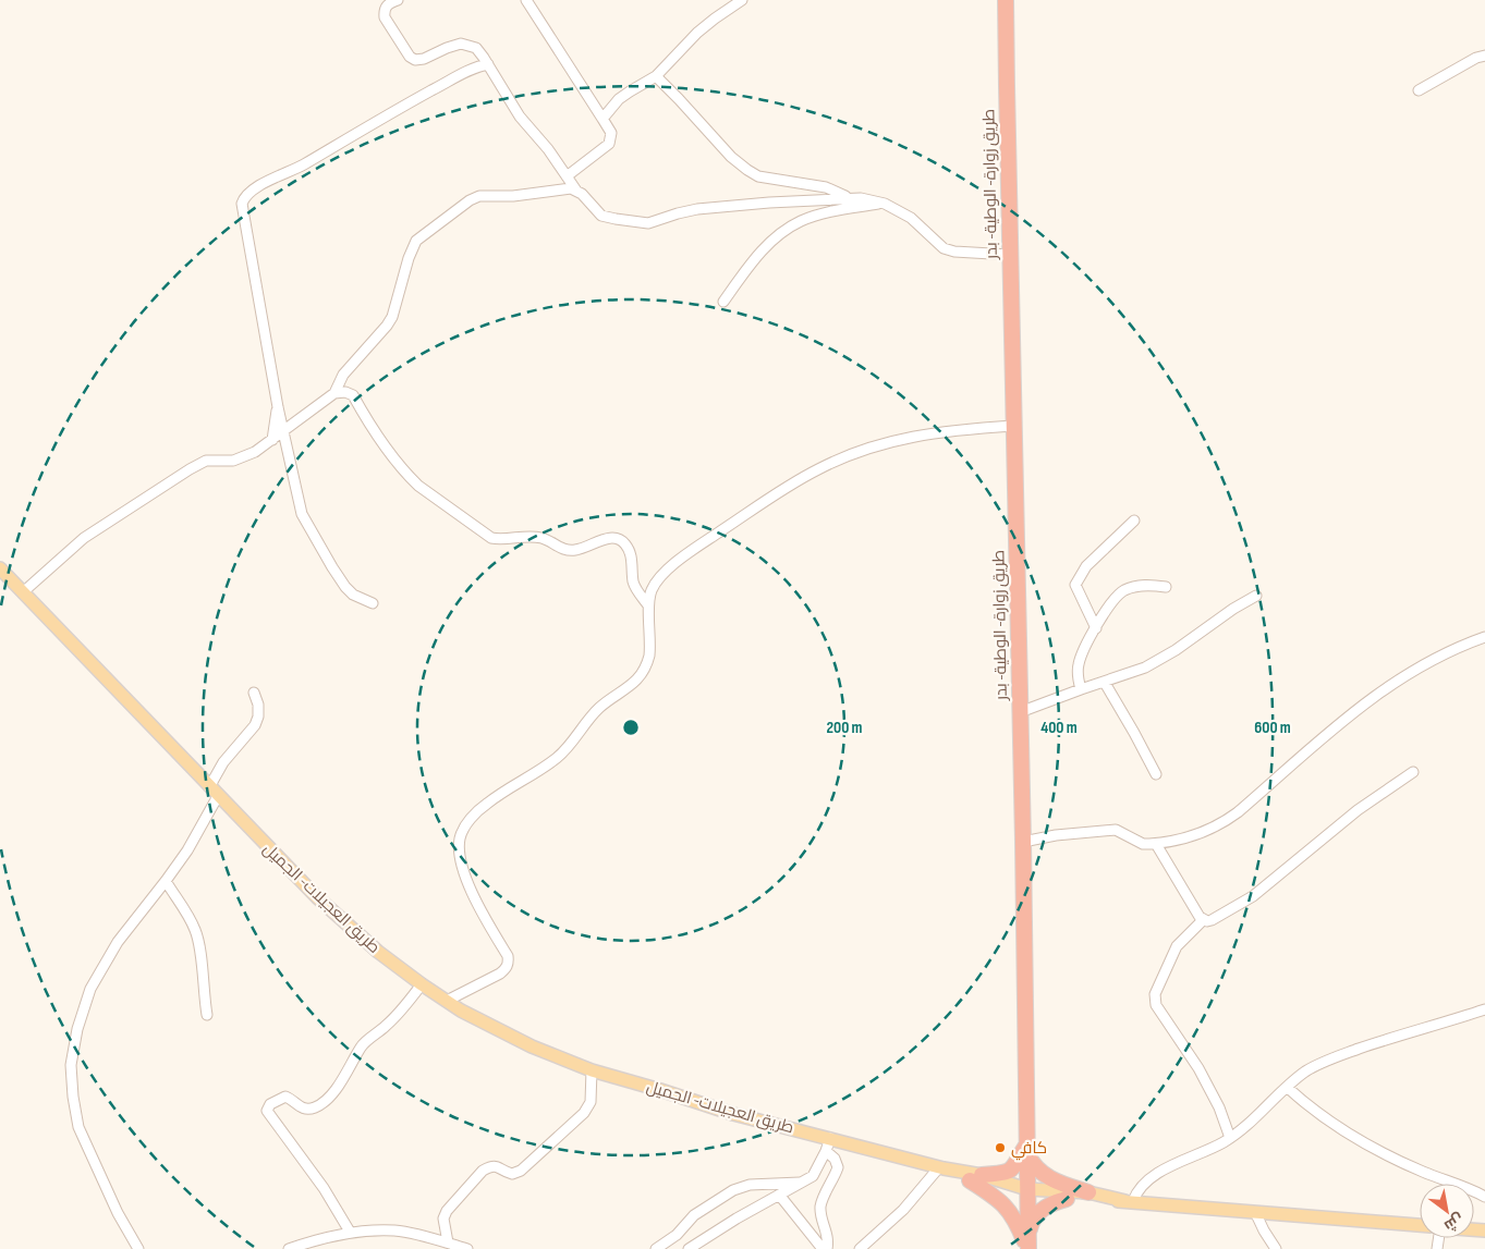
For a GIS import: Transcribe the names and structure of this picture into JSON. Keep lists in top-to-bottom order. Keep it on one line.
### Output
{"streets":{"highway":["طريق زوارة- الوطية- بدر"],"main road":["طريق العجيلات- الجميل"]},"crossings":[["طريق زوارة- الوطية- بدر","طريق العجيلات- الجميل"]],"places":["كافي"],"north":"bottom right","rings":["200 m","400 m","600 m"]}
